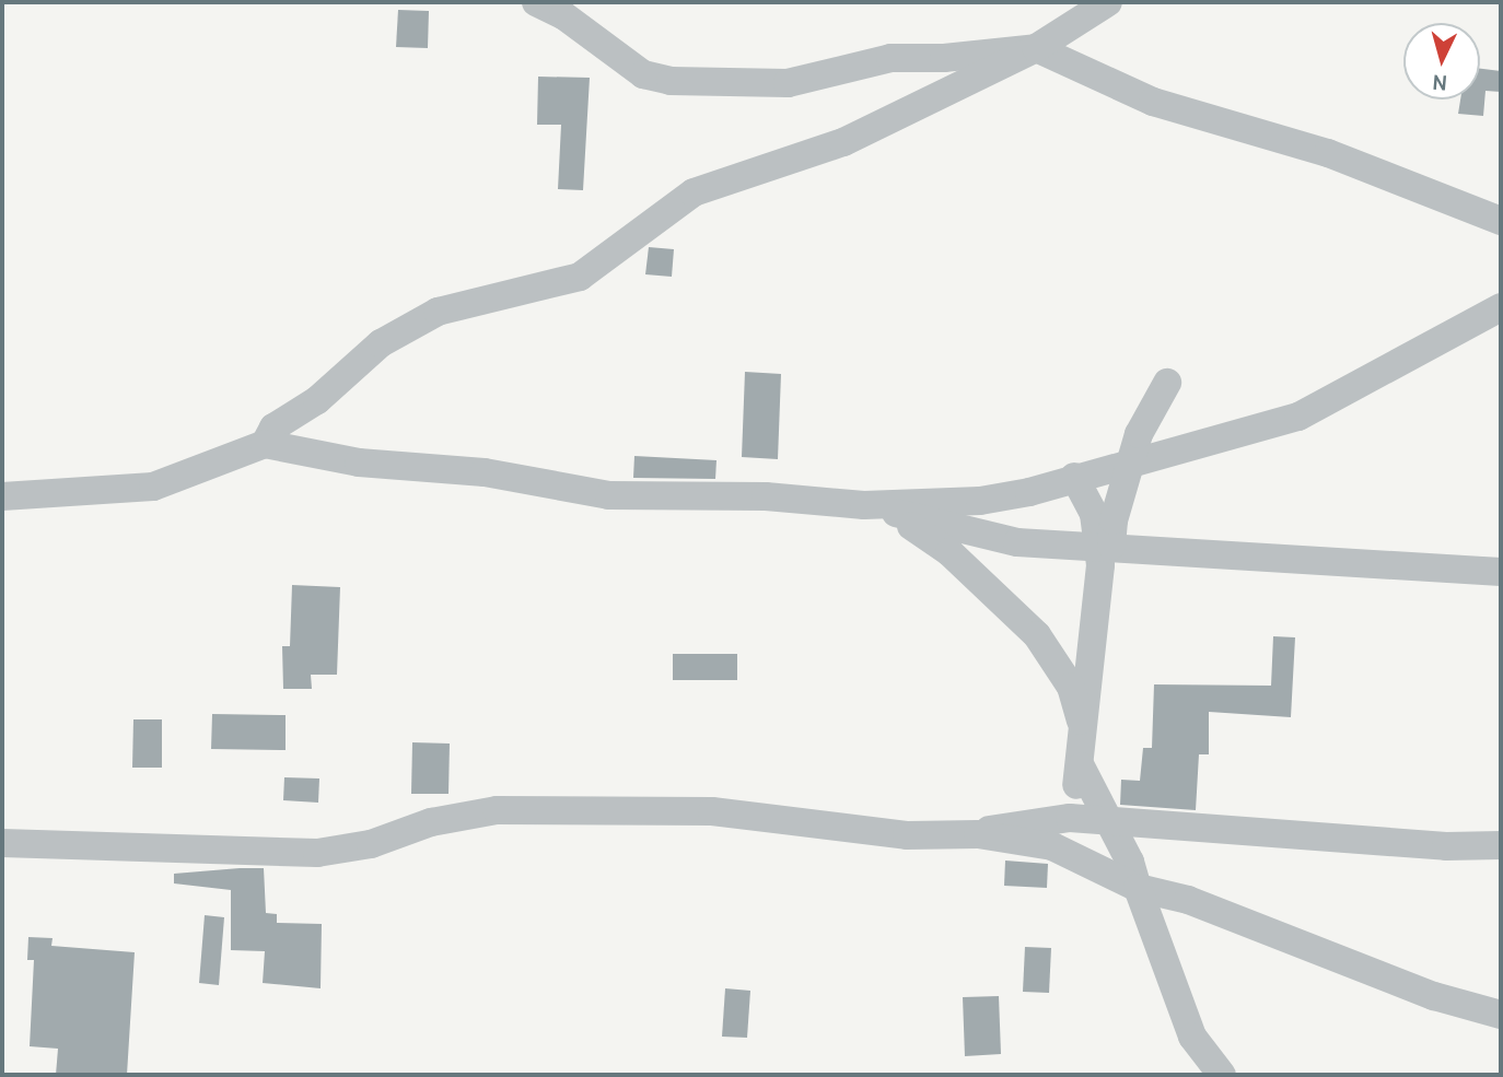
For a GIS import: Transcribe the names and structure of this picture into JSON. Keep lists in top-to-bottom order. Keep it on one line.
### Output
{"north":"bottom"}
